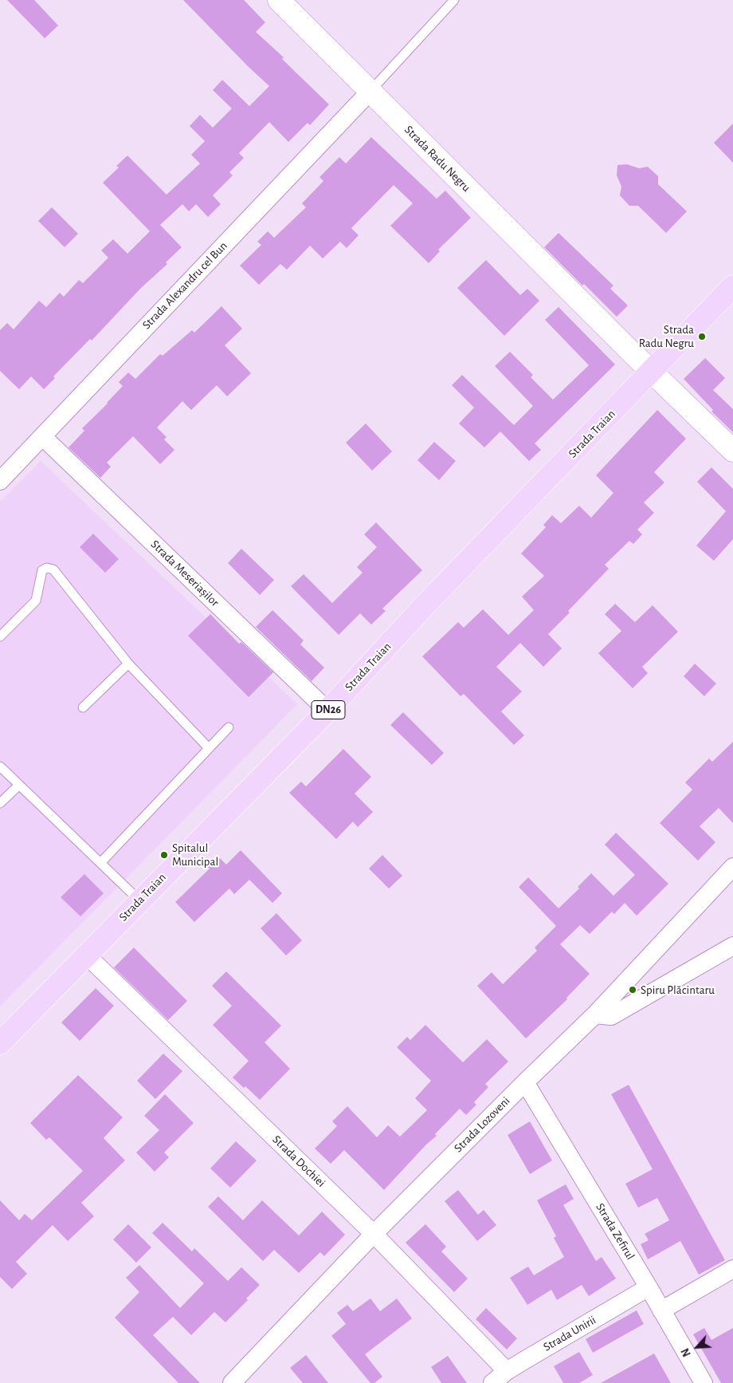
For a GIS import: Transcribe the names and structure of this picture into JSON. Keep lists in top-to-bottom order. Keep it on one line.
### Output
{"streets":{"main road":["Strada Traian","DN26"],"street":["Strada Radu Negru","Strada Alexandru cel Bun","Strada Meseriașilor","Strada Lozoveni","Strada Dochiei","Strada Zefirul","Strada Unirii"]},"crossings":[["Strada Radu Negru","Strada Alexandru cel Bun"],["Strada Radu Negru","Strada Traian"],["Strada Alexandru cel Bun","Strada Meseriașilor"],["Strada Traian","Strada Meseriașilor"],["Strada Traian","Strada Dochiei"],["Strada Lozoveni","Strada Dochiei"],["Strada Lozoveni","Strada Zefirul"],["Strada Dochiei","Strada Unirii"],["Strada Zefirul","Strada Unirii"]],"places":["Strada Radu Negru","Spitalul Municipal","Spiru Plăcintaru"],"north":"bottom left"}
